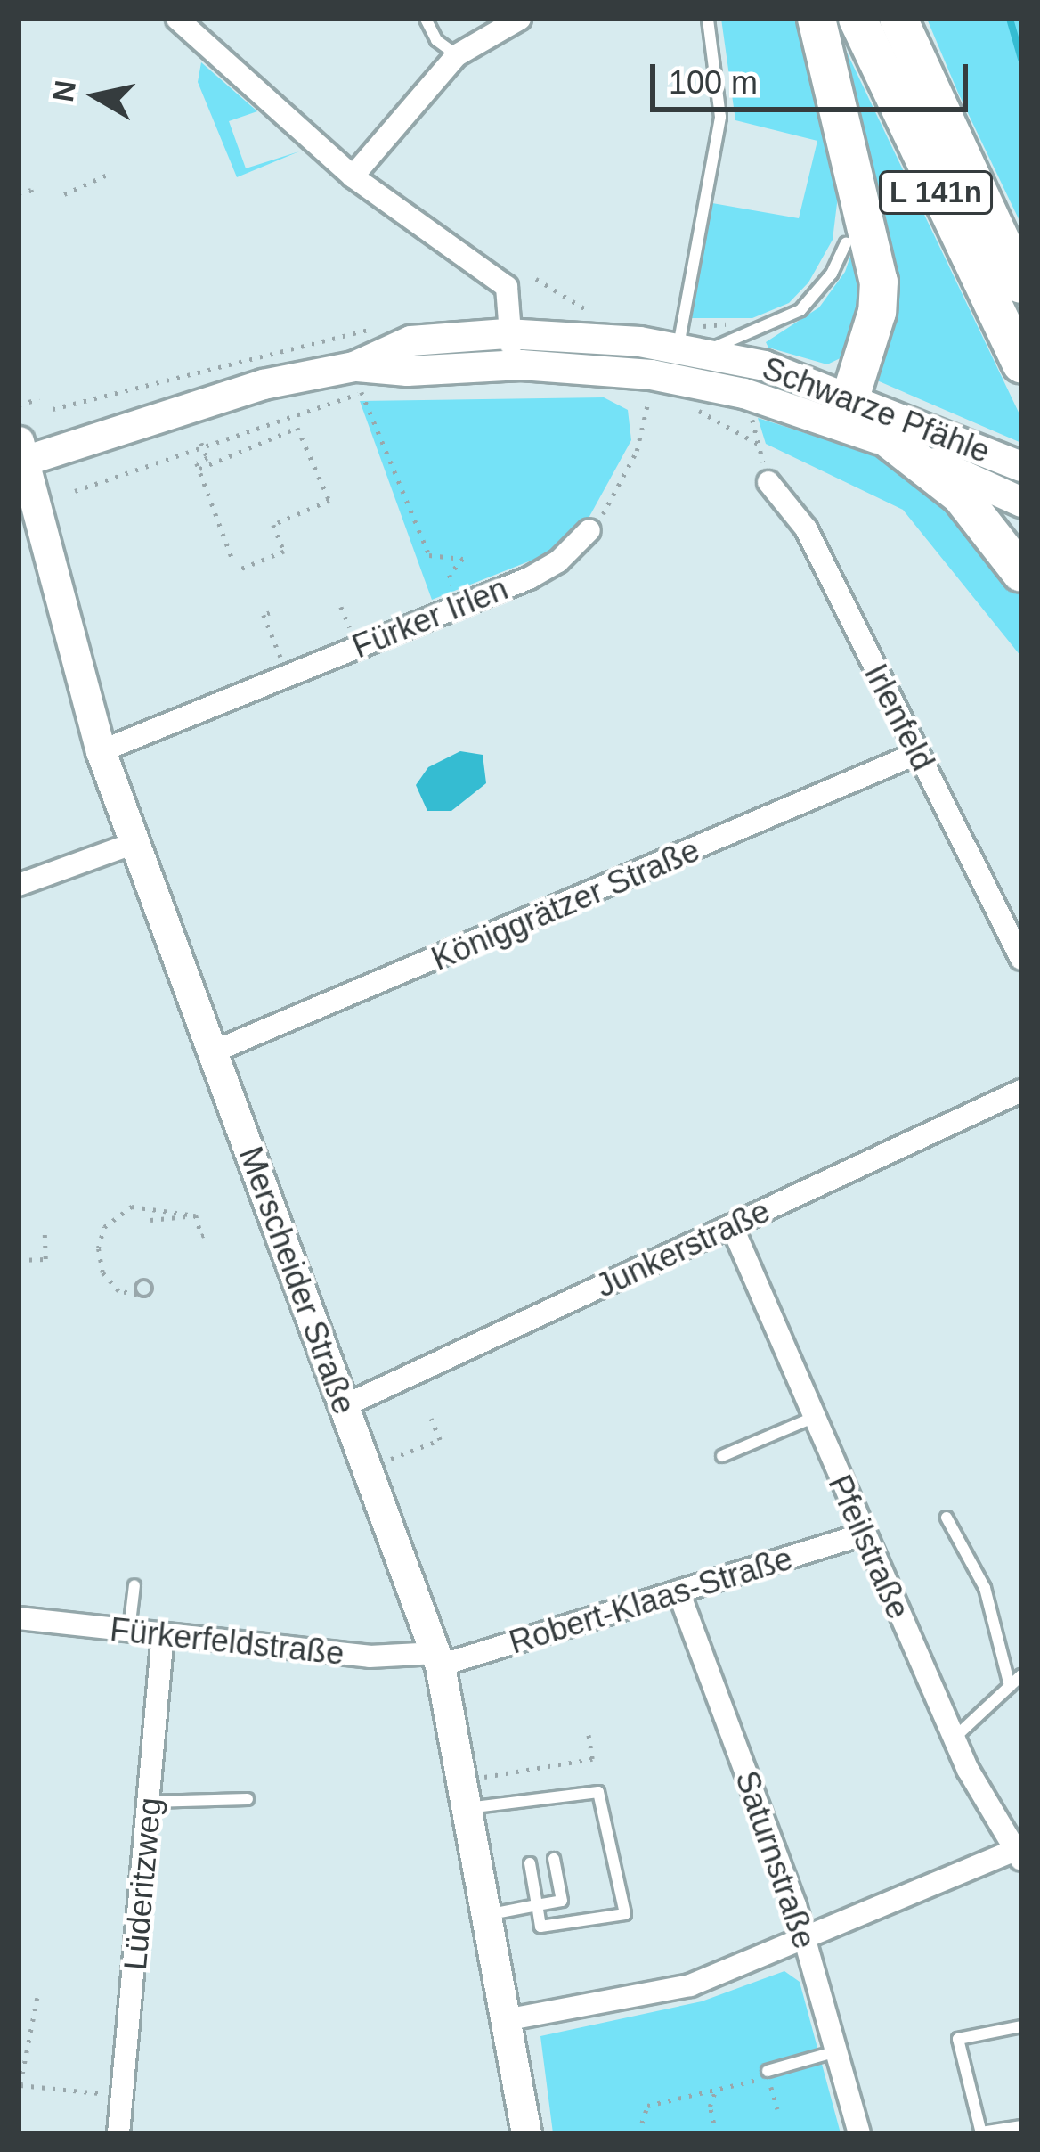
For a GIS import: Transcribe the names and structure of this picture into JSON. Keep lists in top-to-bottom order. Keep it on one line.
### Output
{"streets":{"highway":["L 141n"],"main road":["Schwarze Pfähle","Merscheider Straße"],"street":["Fürker Irlen","Irlenfeld","Königgrätzer Straße","Junkerstraße","Pfeilstraße","Robert-Klaas-Straße","Fürkerfeldstraße","Saturnstraße","Lüderitzweg"]},"crossings":[["Schwarze Pfähle","Merscheider Straße"],["Fürker Irlen","Merscheider Straße"],["Irlenfeld","Königgrätzer Straße"],["Königgrätzer Straße","Merscheider Straße"],["Junkerstraße","Merscheider Straße"],["Junkerstraße","Pfeilstraße"],["Merscheider Straße","Robert-Klaas-Straße"],["Merscheider Straße","Fürkerfeldstraße"],["Pfeilstraße","Robert-Klaas-Straße"],["Robert-Klaas-Straße","Fürkerfeldstraße"],["Robert-Klaas-Straße","Saturnstraße"],["Fürkerfeldstraße","Lüderitzweg"]],"scale_bar":"100 m","north":"left"}
